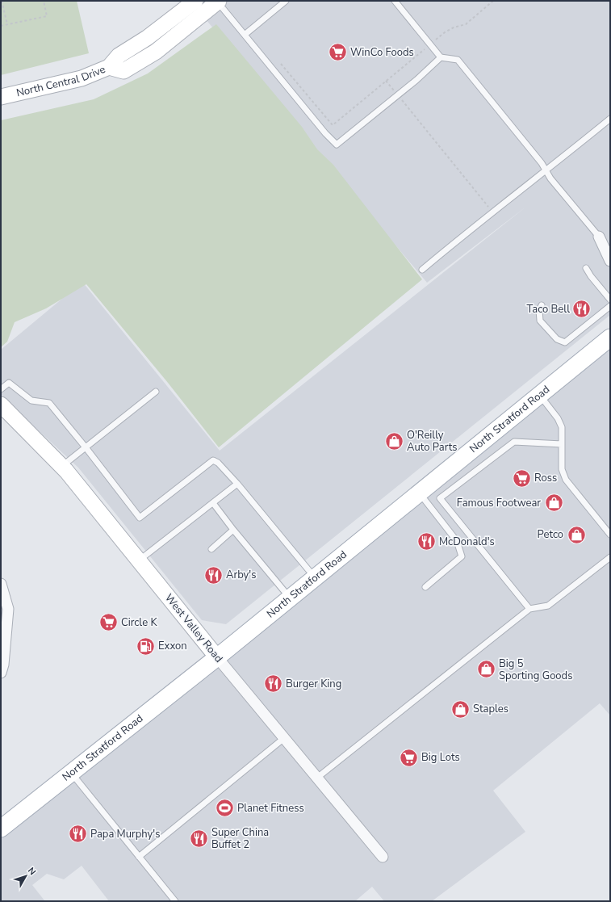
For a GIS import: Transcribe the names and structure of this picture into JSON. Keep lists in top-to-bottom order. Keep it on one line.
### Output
{"streets":{"main road":["North Central Drive","North Stratford Road","West Valley Road"]},"crossings":[["North Stratford Road","West Valley Road"]],"places":{"supermarket":["WinCo Foods","Ross","Circle K","Big Lots"],"restaurant":["Taco Bell","McDonald's","Arby's","Burger King","Papa Murphy's","Super China Buffet 2"],"shop":["O'Reilly Auto Parts","Famous Footwear","Petco","Big 5 Sporting Goods","Staples"],"fuel station":["Exxon"],"sports":["Planet Fitness"]},"north":"top right"}
